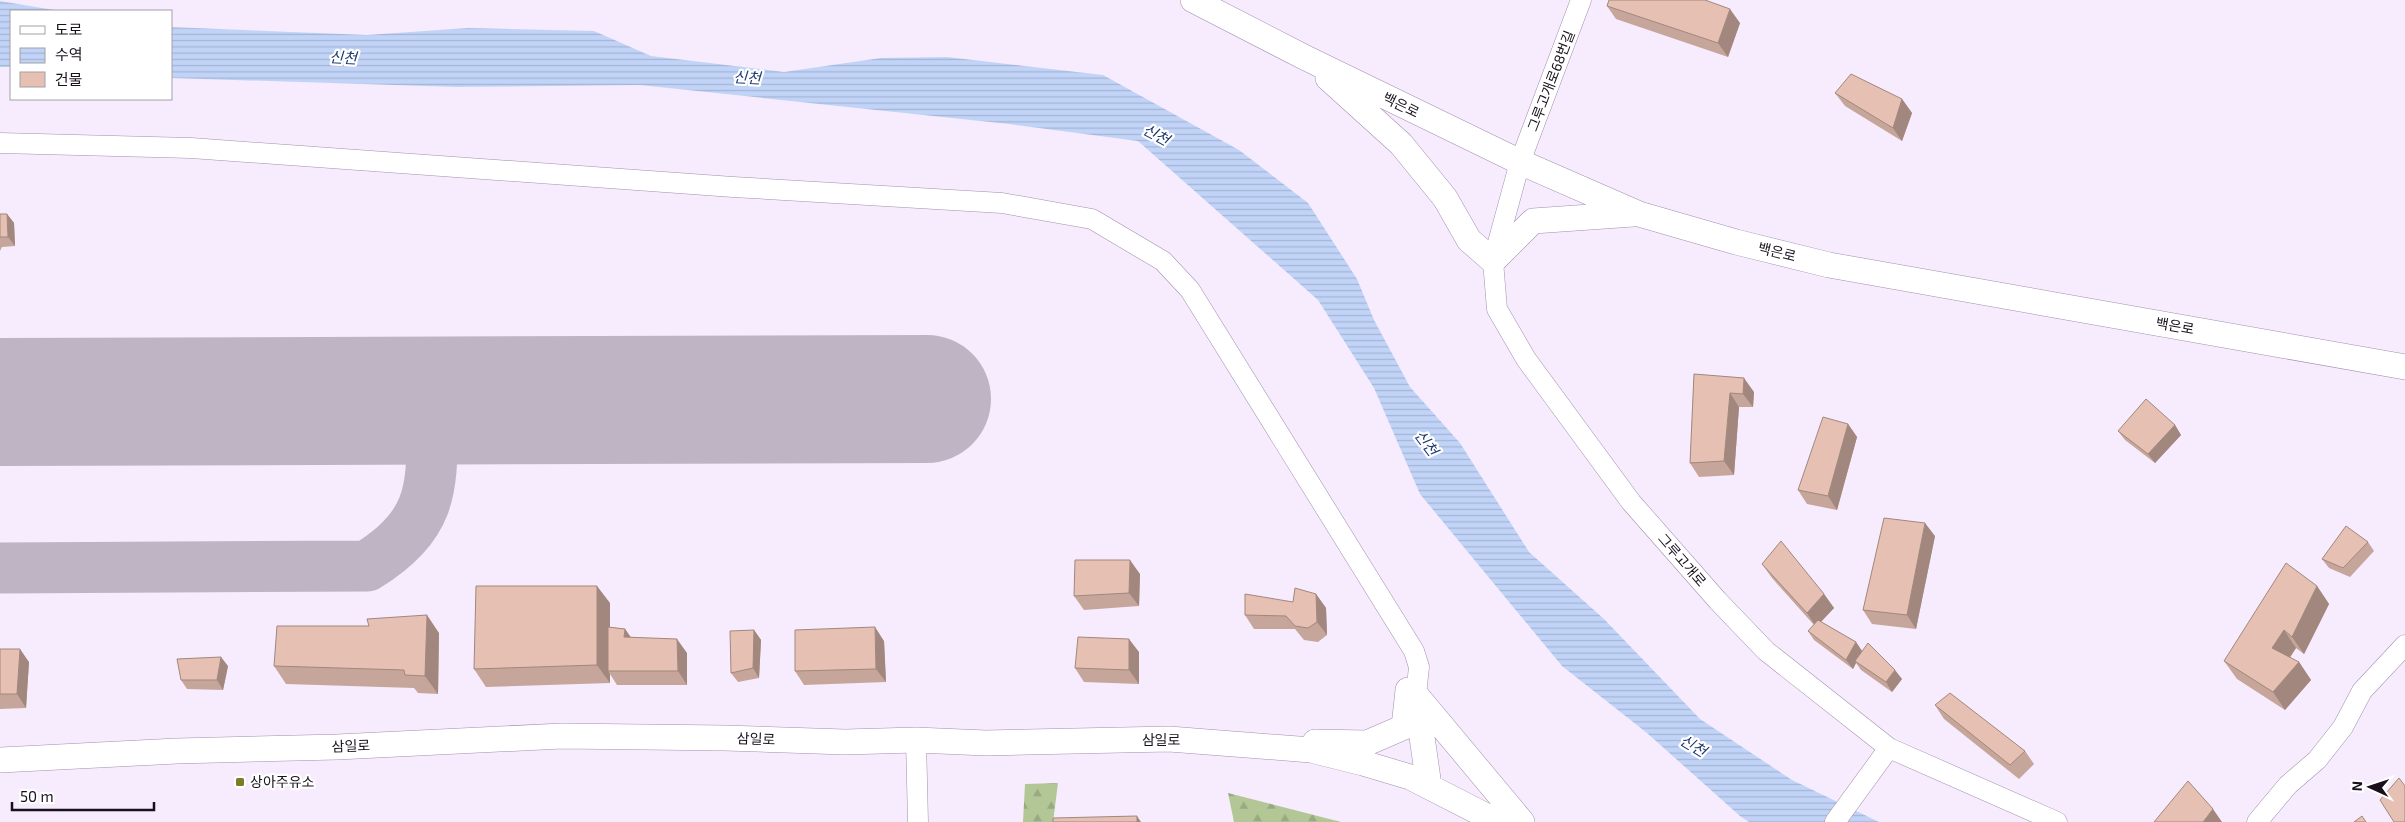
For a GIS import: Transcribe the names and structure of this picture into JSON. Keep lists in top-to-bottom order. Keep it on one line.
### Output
{"streets":{"main road":["백은로","삼일로"],"street":["그루고개로68번길","그루고개로"]},"crossings":[["그루고개로68번길","백은로"],["그루고개로68번길","그루고개로"],["백은로","그루고개로"]],"water":["신천"],"places":{"transit":["상아주유소"]},"legend":["도로","수역","건물"],"scale_bar":"50 m","north":"left"}
